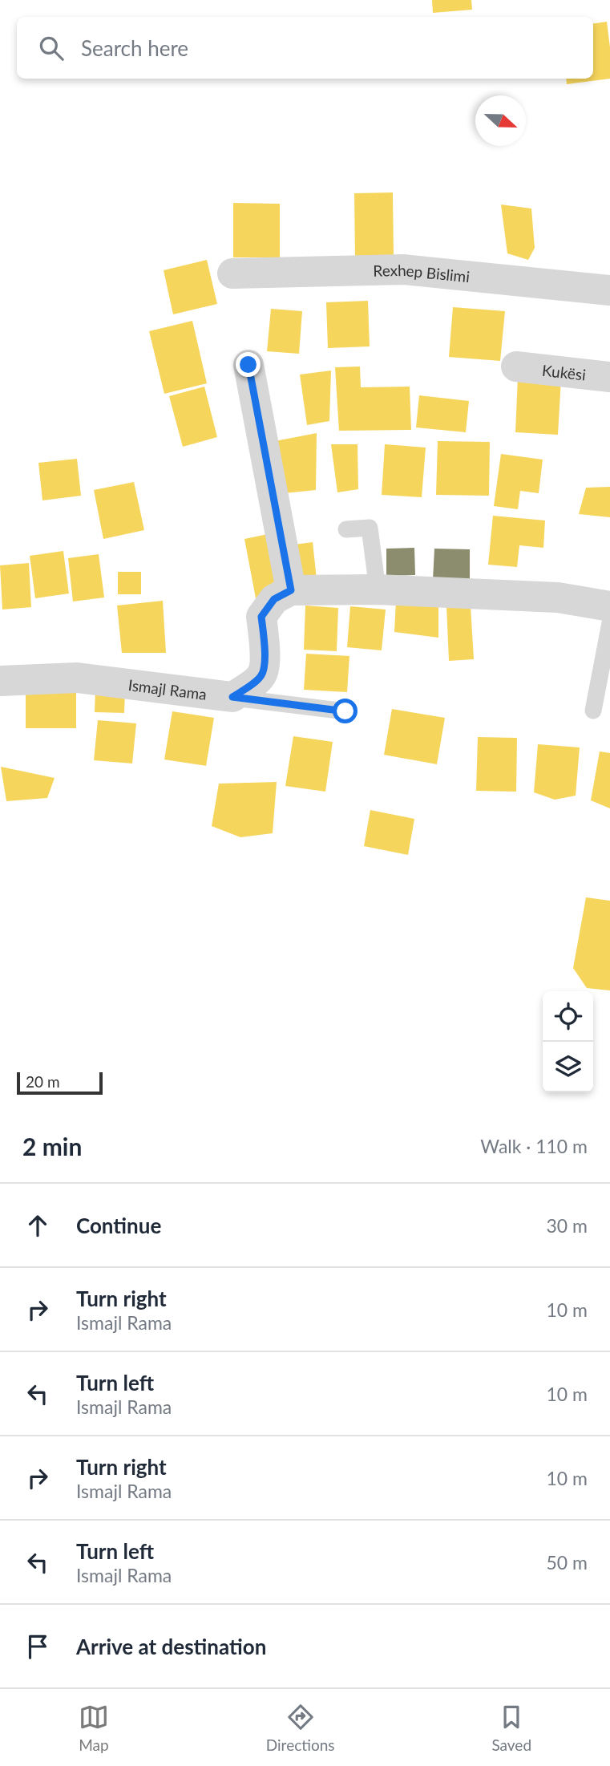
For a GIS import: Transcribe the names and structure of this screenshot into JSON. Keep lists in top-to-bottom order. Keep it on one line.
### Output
{"streets":{"street":["Rexhep Bislimi","Kukësi","Ismajl Rama"]},"scale_bar":"20 m","north":"right","page":{"search":"Search here","scale":"20 m","heading":["2 min","Walk · 110 m"],"list":[["Continue","30 m"],["Turn right","Ismajl Rama","10 m"],["Turn left","Ismajl Rama","10 m"],["Turn right","Ismajl Rama","10 m"],["Turn left","Ismajl Rama","50 m"],"Arrive at destination"],"nav":["Map","Directions","Saved"]}}
